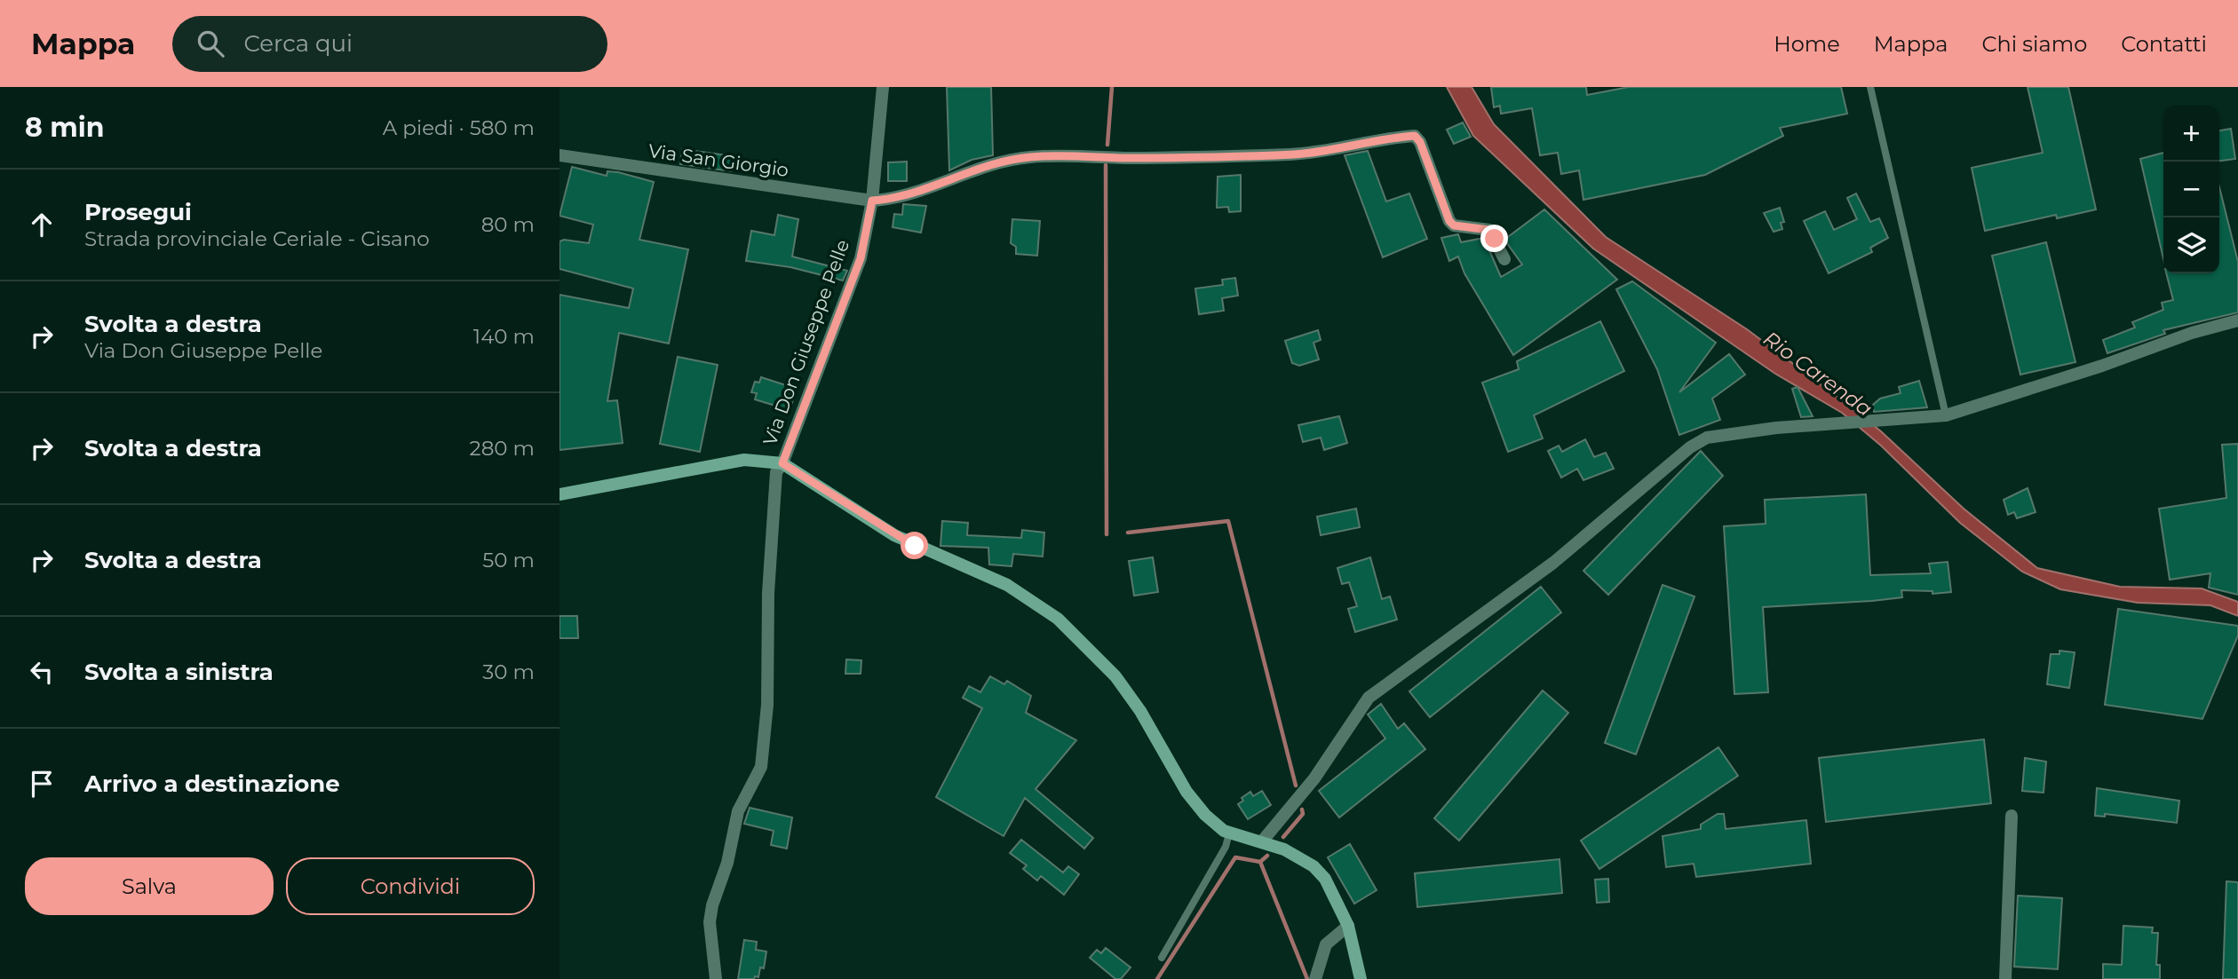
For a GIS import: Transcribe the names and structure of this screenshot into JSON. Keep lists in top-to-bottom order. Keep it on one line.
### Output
{"streets":{"street":["Via San Giorgio","Via Don Giuseppe Pelle"]},"crossings":[["Via San Giorgio","Via Don Giuseppe Pelle"]],"water":["Rio Carenda"],"page":{"header":"Mappa","search":"Cerca qui","nav":["Home","Mappa","Chi siamo","Contatti"],"heading":["8 min","A piedi · 580 m"],"map_buttons":["+","−"],"list":[["Prosegui","Strada provinciale Ceriale - Cisano","80 m"],["Svolta a destra","Via Don Giuseppe Pelle","140 m"],["Svolta a destra","280 m"],["Svolta a destra","50 m"],["Svolta a sinistra","30 m"],"Arrivo a destinazione"],"buttons":["Salva","Condividi"]}}
